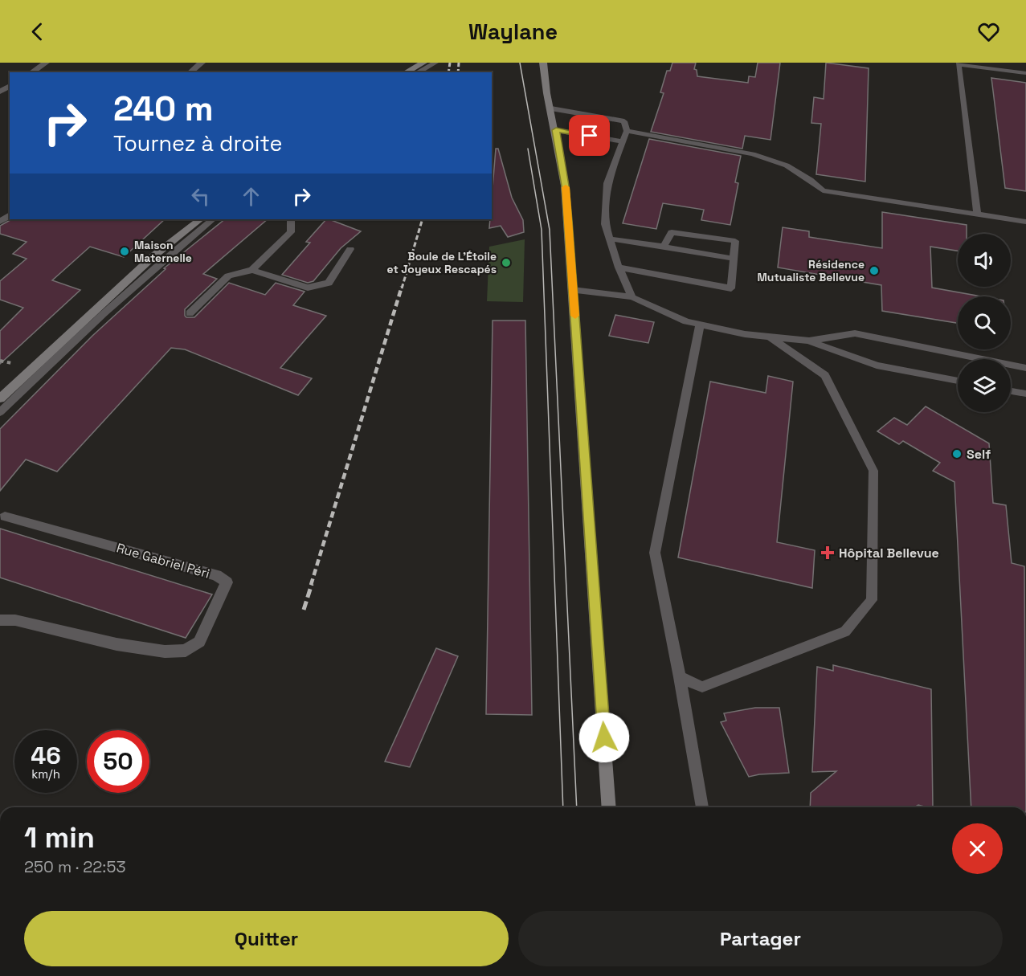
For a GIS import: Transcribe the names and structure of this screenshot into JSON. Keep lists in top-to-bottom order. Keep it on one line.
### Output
{"streets":{"street":["Rue Gabriel Péri"]},"places":{"other":["Maison Maternelle","Boule de L'Étoile et Joyeux Rescapés","Résidence Mutualiste Bellevue","Self"],"health":["Hôpital Bellevue"]},"page":{"header":"Waylane","turn":["240 m","Tournez à droite"],"speed":"46 km/h","limit":"50","heading":["1 min","250 m · 22:53"],"buttons":["Quitter","Partager"]}}
